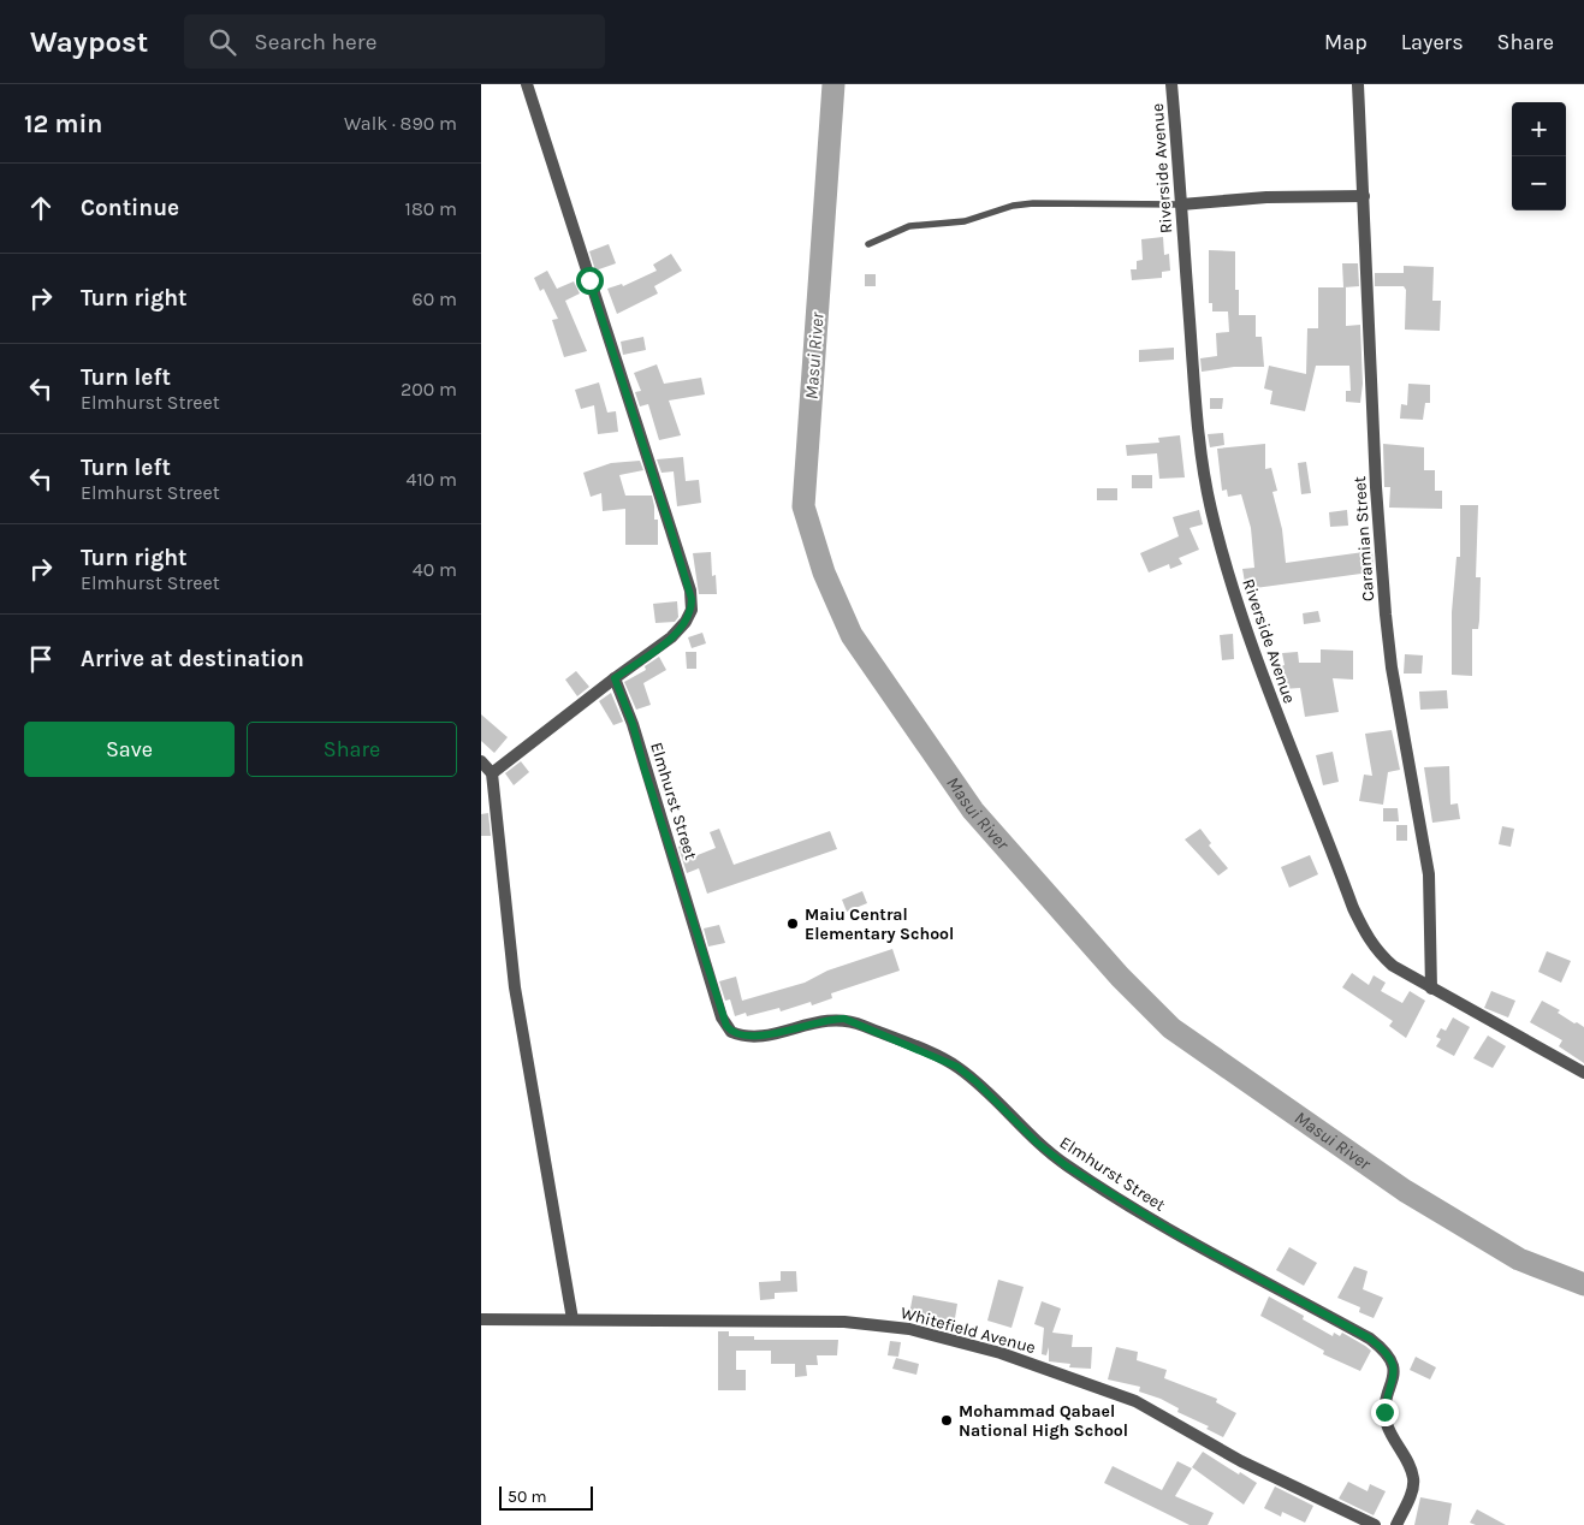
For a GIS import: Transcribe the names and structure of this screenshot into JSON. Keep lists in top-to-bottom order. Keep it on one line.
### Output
{"streets":{"street":["Riverside Avenue","Caramian Street","Elmhurst Street","Whitefield Avenue"]},"crossings":[["Riverside Avenue","Caramian Street"]],"water":["Masui River"],"places":["Maiu Central Elementary School","Mohammad Qabael National High School"],"scale_bar":"50 m","page":{"header":"Waypost","search":"Search here","nav":["Map","Layers","Share"],"heading":["12 min","Walk · 890 m"],"map_buttons":["+","−"],"list":[["Continue","180 m"],["Turn right","60 m"],["Turn left","Elmhurst Street","200 m"],["Turn left","Elmhurst Street","410 m"],["Turn right","Elmhurst Street","40 m"],"Arrive at destination"],"buttons":["Save","Share"],"scale":"50 m"}}
